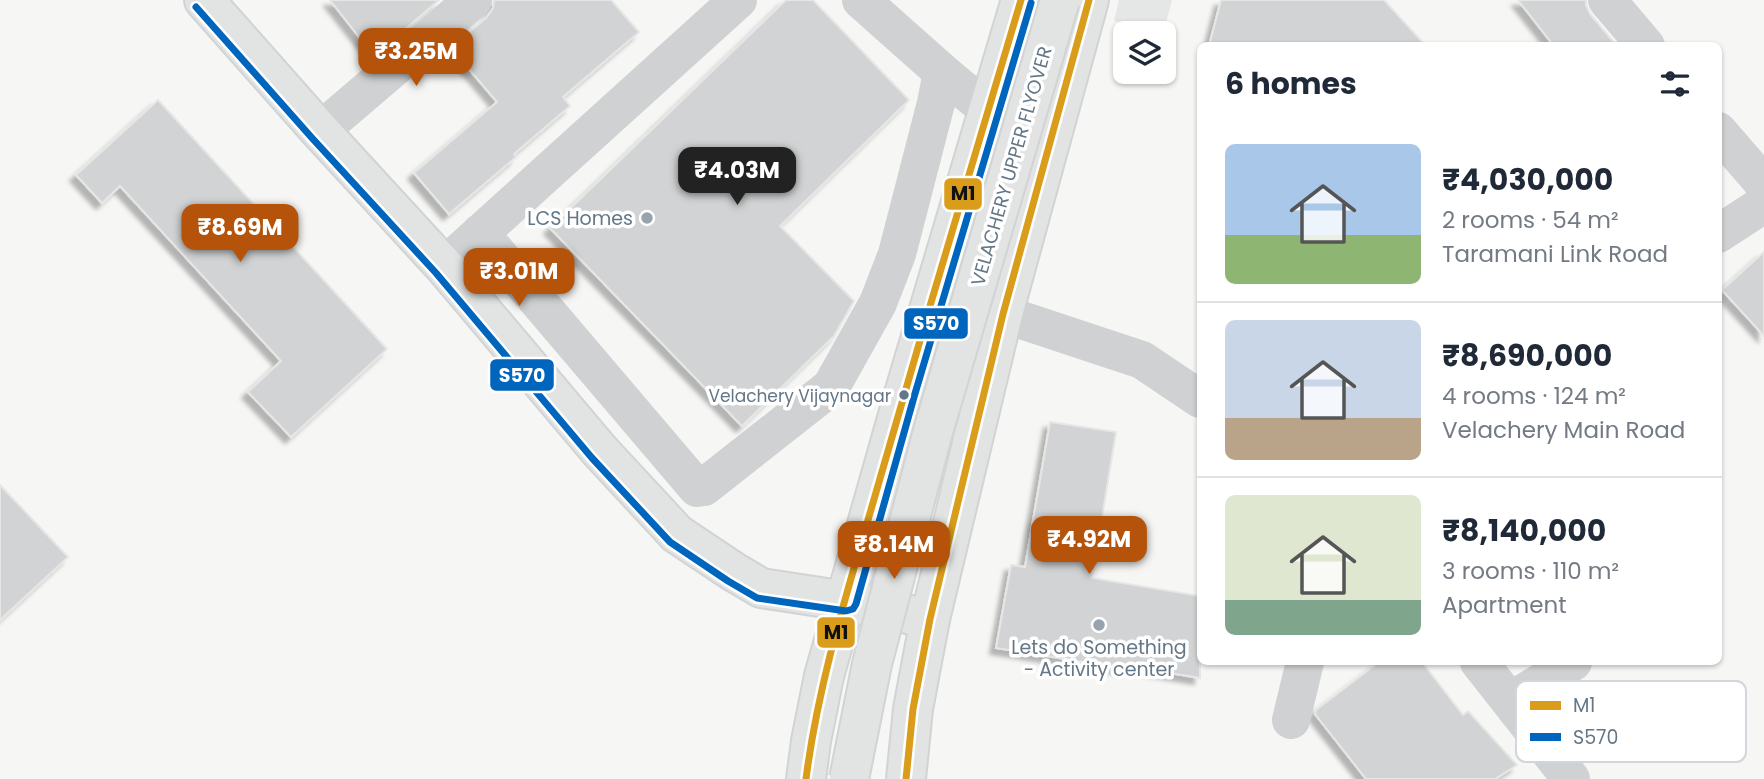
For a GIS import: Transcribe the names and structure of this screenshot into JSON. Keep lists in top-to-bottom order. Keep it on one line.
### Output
{"streets":{"main road":["VELACHERY UPPER FLYOVER"]},"places":["LCS Homes","Velachery Vijaynagar","Lets do Something - Activity center"],"lines":["transit line M1","transit line S570"],"legend":["M1","S570"],"page":{"price":["₹3.25M","₹4.03M","₹8.69M","₹3.01M","₹4.92M","₹8.14M"],"heading":"6 homes","list":[{"name":"₹4,030,000","note":"2 rooms · 54 m² · Taramani Link Road"},{"name":"₹8,690,000","note":"4 rooms · 124 m² · Velachery Main Road"},{"name":"₹8,140,000","note":"3 rooms · 110 m² · Apartment"}]}}
